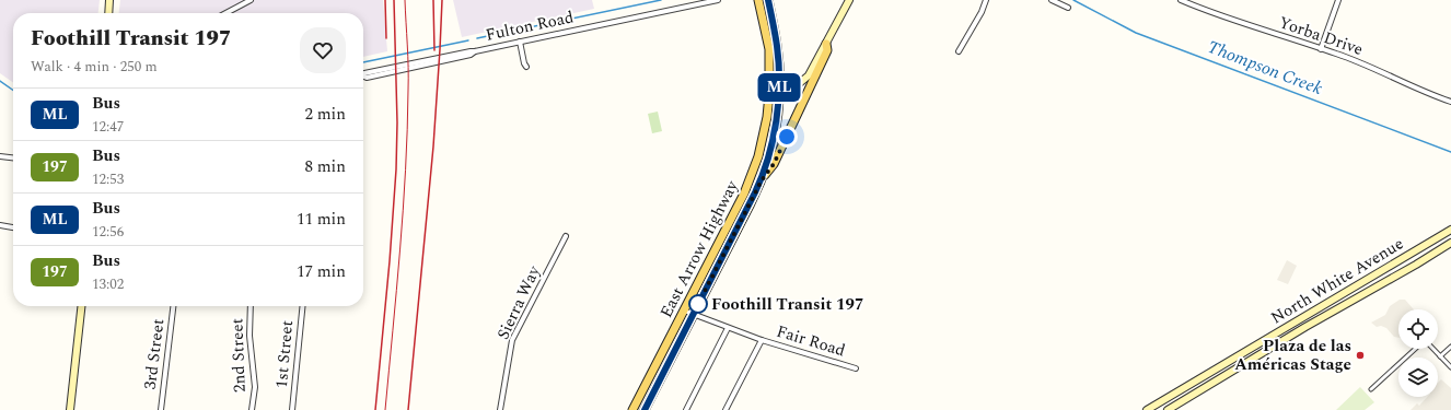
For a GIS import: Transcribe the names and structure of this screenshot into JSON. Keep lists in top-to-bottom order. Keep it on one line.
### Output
{"streets":{"main road":["East Arrow Highway","North White Avenue"],"street":["Fulton Road","Yorba Drive","Sierra Way","Fair Road","3rd Street","1st Street","2nd Street"]},"crossings":[["East Arrow Highway","Fair Road"]],"water":["Thompson Creek"],"places":["Foothill Transit 197","Plaza de las Américas Stage"],"lines":["bus line ML"],"page":{"on_map":"ML","heading":["Foothill Transit 197","Walk · 4 min · 250 m"],"list":[{"mark":"ML","name":"Bus","note":"12:47","value":"2 min"},{"mark":"197","name":"Bus","note":"12:53","value":"8 min"},{"mark":"ML","name":"Bus","note":"12:56","value":"11 min"},{"mark":"197","name":"Bus","note":"13:02","value":"17 min"}]}}
